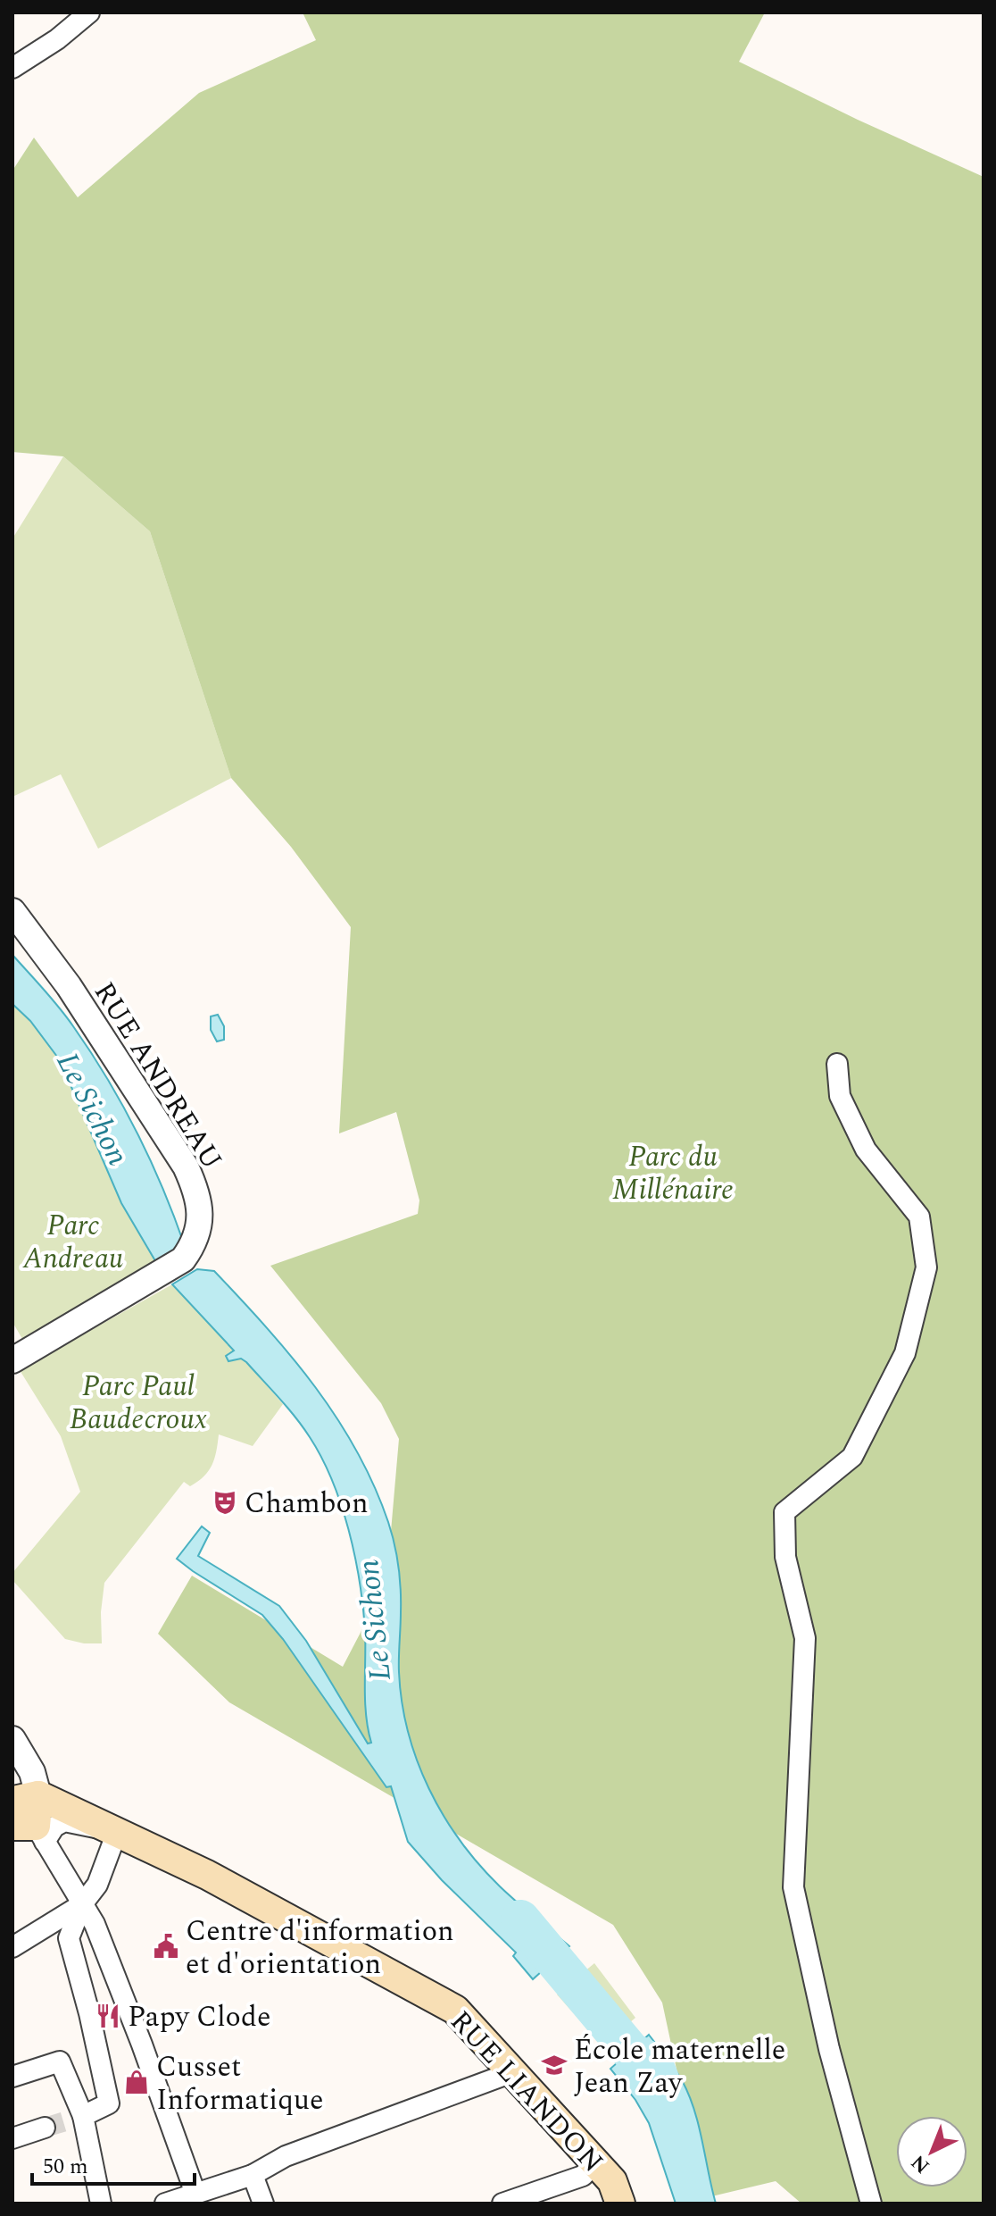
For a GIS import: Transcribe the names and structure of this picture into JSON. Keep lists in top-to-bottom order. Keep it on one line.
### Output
{"streets":{"main road":["RUE LIANDON"],"street":["RUE ANDREAU"]},"water":["Le Sichon"],"parks":["Parc du Millénaire","Parc Andreau","Parc Paul Baudecroux"],"places":{"theatre":["Chambon"],"public building":["Centre d'information et d'orientation"],"restaurant":["Papy Clode"],"school or university":["École maternelle Jean Zay"],"shop":["Cusset Informatique"]},"scale_bar":"50 m","north":"bottom left"}
